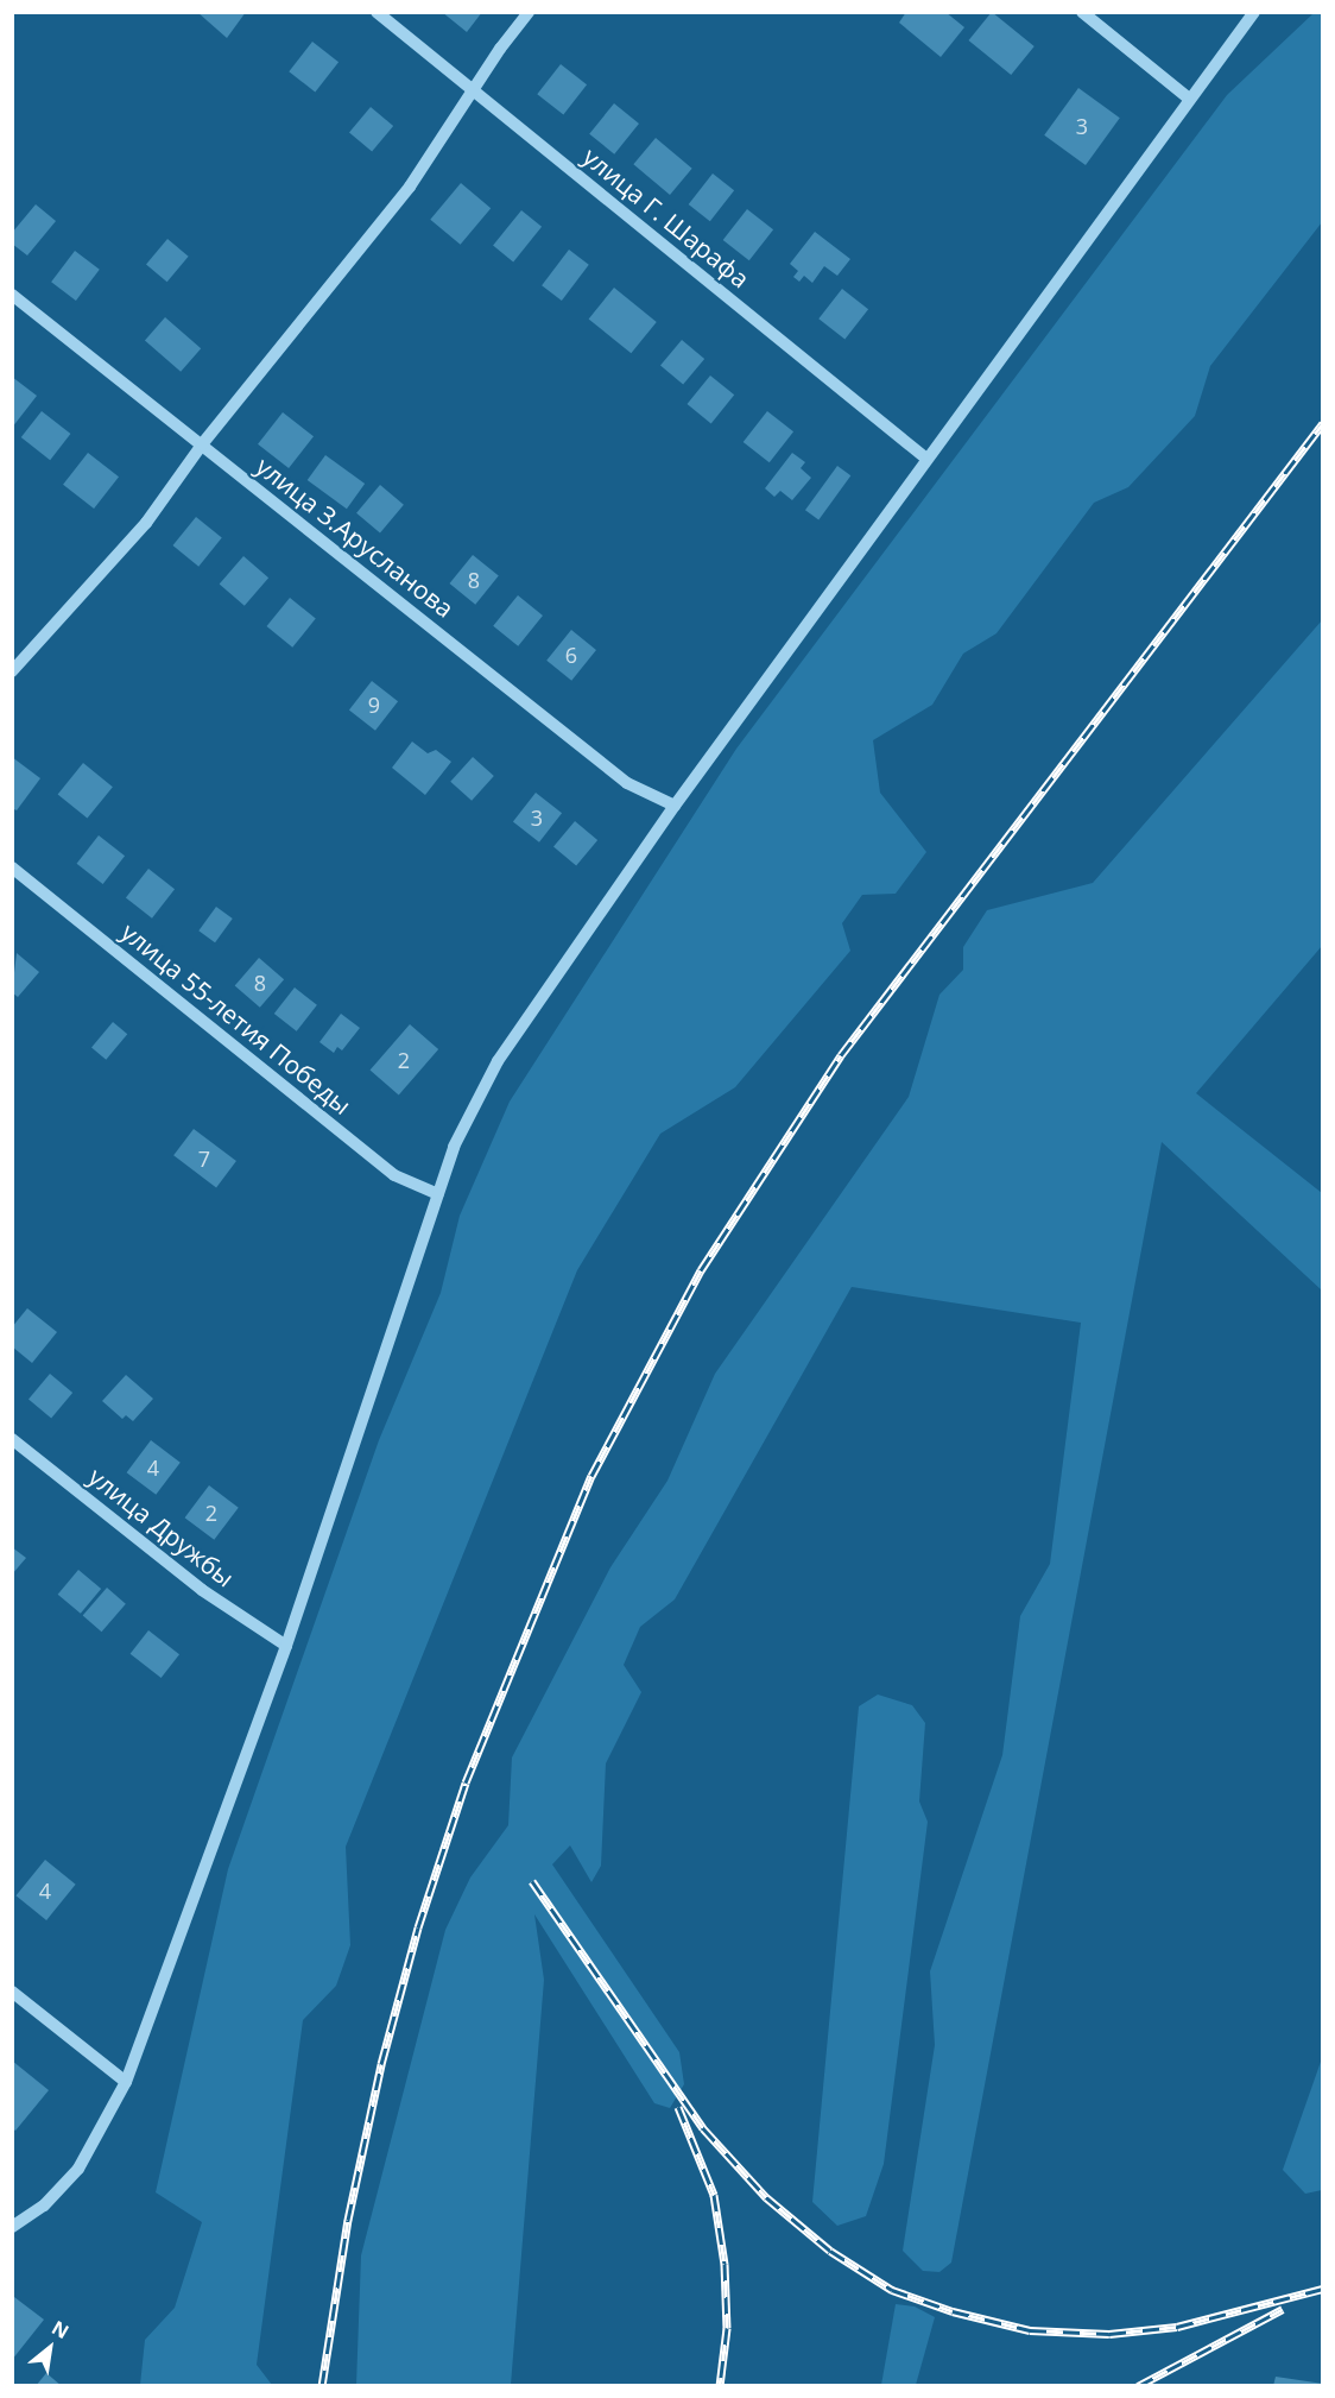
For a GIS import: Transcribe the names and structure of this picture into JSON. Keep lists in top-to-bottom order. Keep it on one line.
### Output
{"streets":{"street":["улица Г. Шарафа","улица З.Арусланова","улица 55-летия Победы","улица Дружбы"]},"house_numbers":["3","8","6","9","3","8","2","7","4","2","4"],"north":"top right"}
